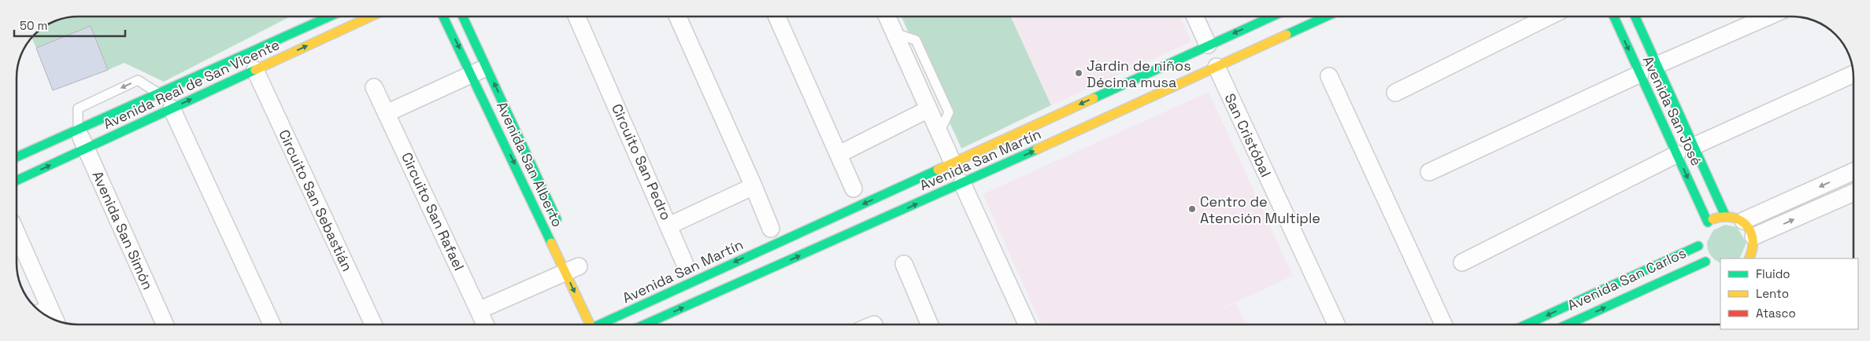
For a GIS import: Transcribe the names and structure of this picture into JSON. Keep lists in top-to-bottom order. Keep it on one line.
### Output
{"streets":{"street":["Avenida Real de San Vicente","Avenida San José","San Cristóbal","Avenida San Martín","Circuito San Pedro","Avenida San Alberto","Circuito San Sebastián","Circuito San Rafael","Avenida San Simón","Avenida San Carlos"]},"crossings":[["Avenida Real de San Vicente","Circuito San Sebastián"],["Avenida Real de San Vicente","Avenida San Simón"],["Avenida San José","Avenida San Carlos"],["San Cristóbal","Avenida San Martín"]],"places":["Jardin de niños Décima musa","Centro de Atención Multiple"],"legend":["Fluido","Lento","Atasco"],"scale_bar":"50 m"}
